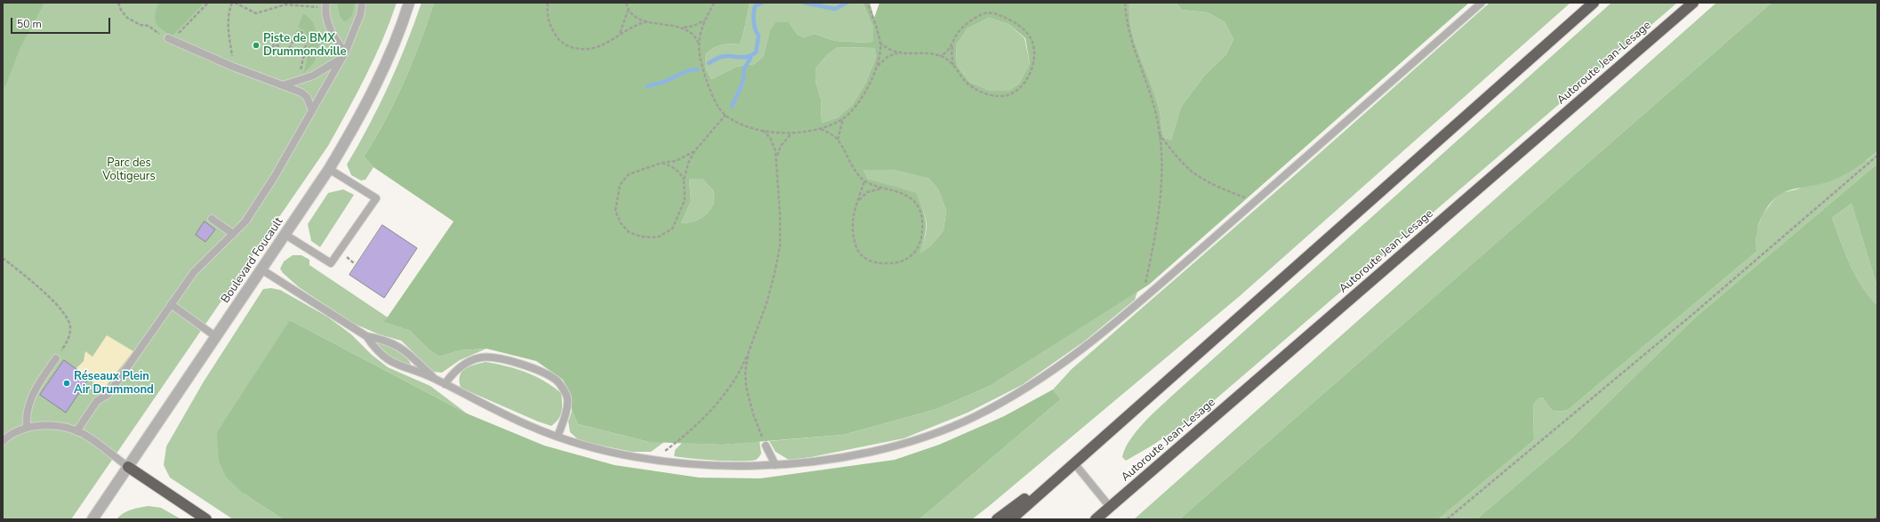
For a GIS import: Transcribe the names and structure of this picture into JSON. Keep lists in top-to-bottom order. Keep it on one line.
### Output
{"streets":{"highway":["Autoroute Jean-Lesage"],"street":["Boulevard Foucault"]},"parks":["Parc des Voltigeurs"],"places":["Piste de BMX Drummondville","Réseaux Plein Air Drummond"],"scale_bar":"50 m"}
